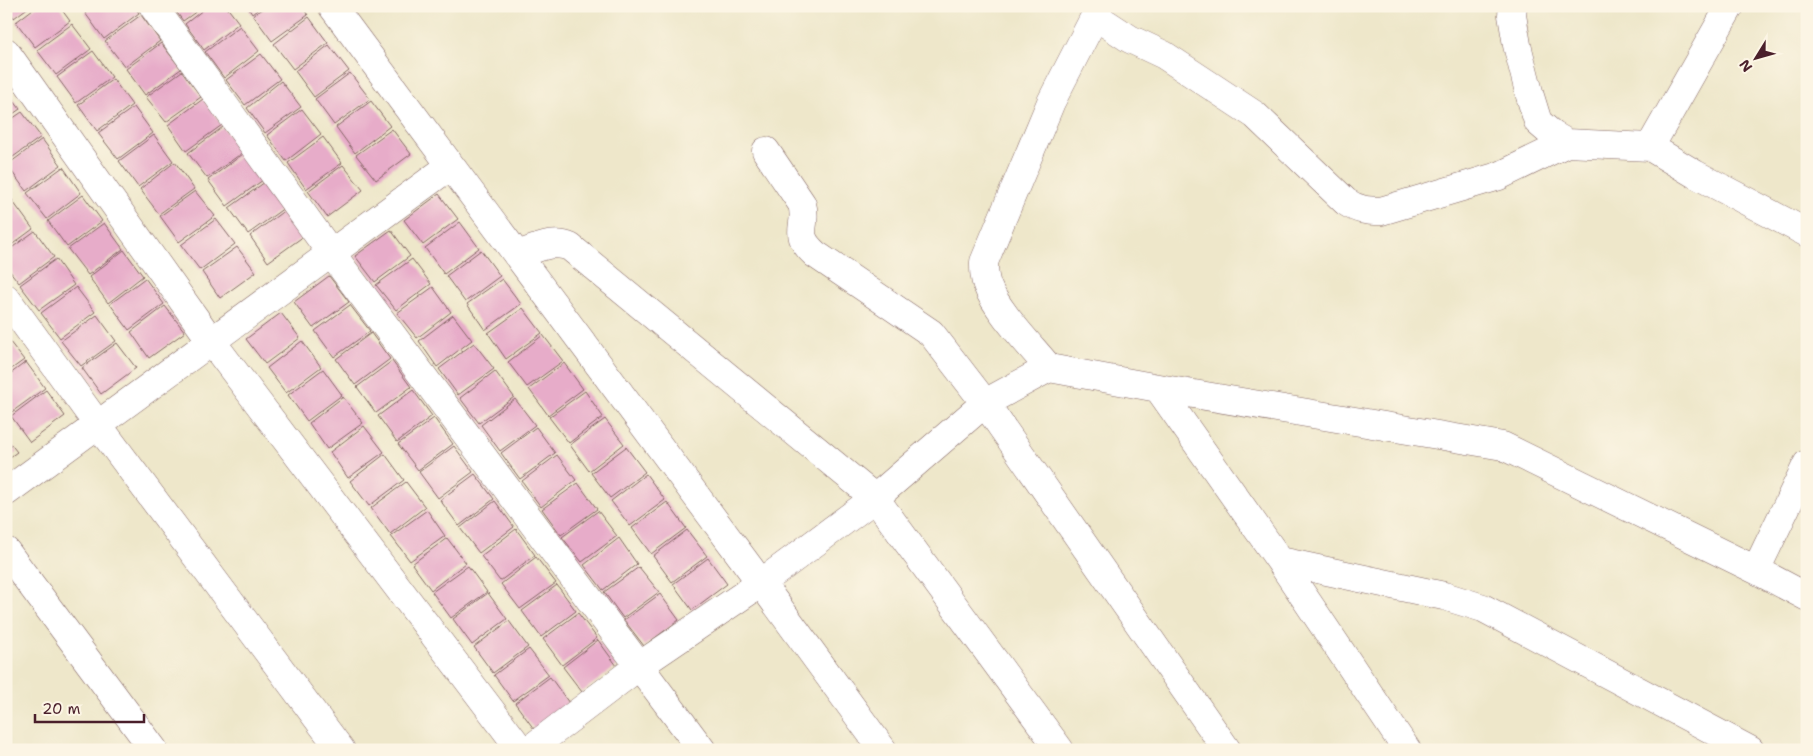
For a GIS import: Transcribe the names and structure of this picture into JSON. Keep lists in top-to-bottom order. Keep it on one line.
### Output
{"scale_bar":"20 m","north":"bottom left"}
